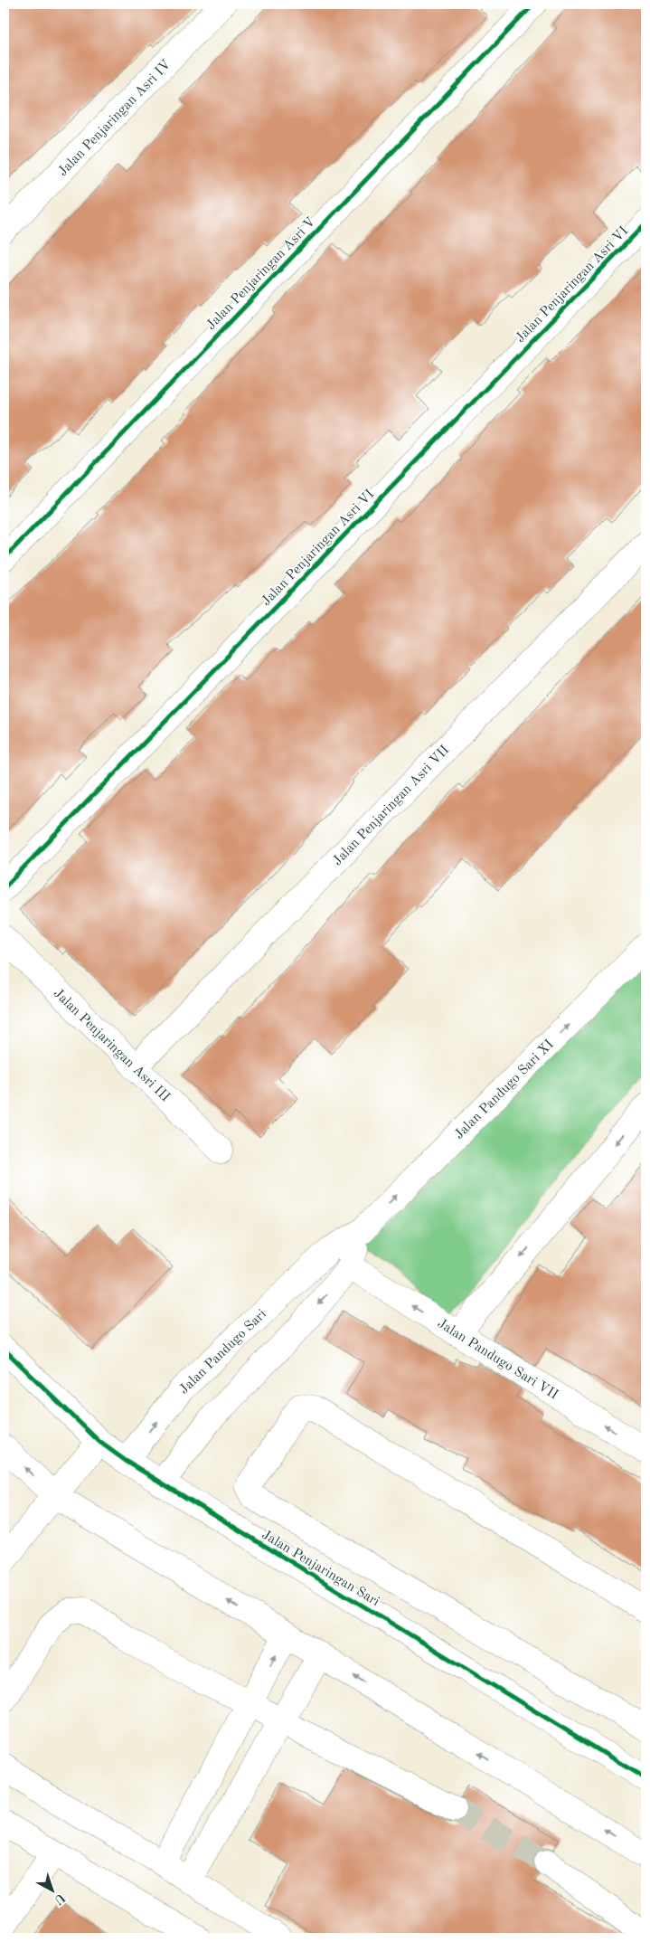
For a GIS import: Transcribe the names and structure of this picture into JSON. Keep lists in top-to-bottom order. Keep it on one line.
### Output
{"streets":{"street":["Jalan Penjaringan Asri IV","Jalan Penjaringan Asri V","Jalan Penjaringan Asri VI","Jalan Penjaringan Asri VII","Jalan Penjaringan Asri III","Jalan Pandugo Sari XI","Jalan Pandugo Sari","Jalan Pandugo Sari VII","Jalan Penjaringan Sari"]},"crossings":[["Jalan Penjaringan Asri VII","Jalan Penjaringan Asri III"],["Jalan Pandugo Sari XI","Jalan Pandugo Sari"],["Jalan Pandugo Sari XI","Jalan Pandugo Sari VII"],["Jalan Pandugo Sari","Jalan Penjaringan Sari"]],"one_way":["Jalan Pandugo Sari VII"],"north":"bottom right"}
